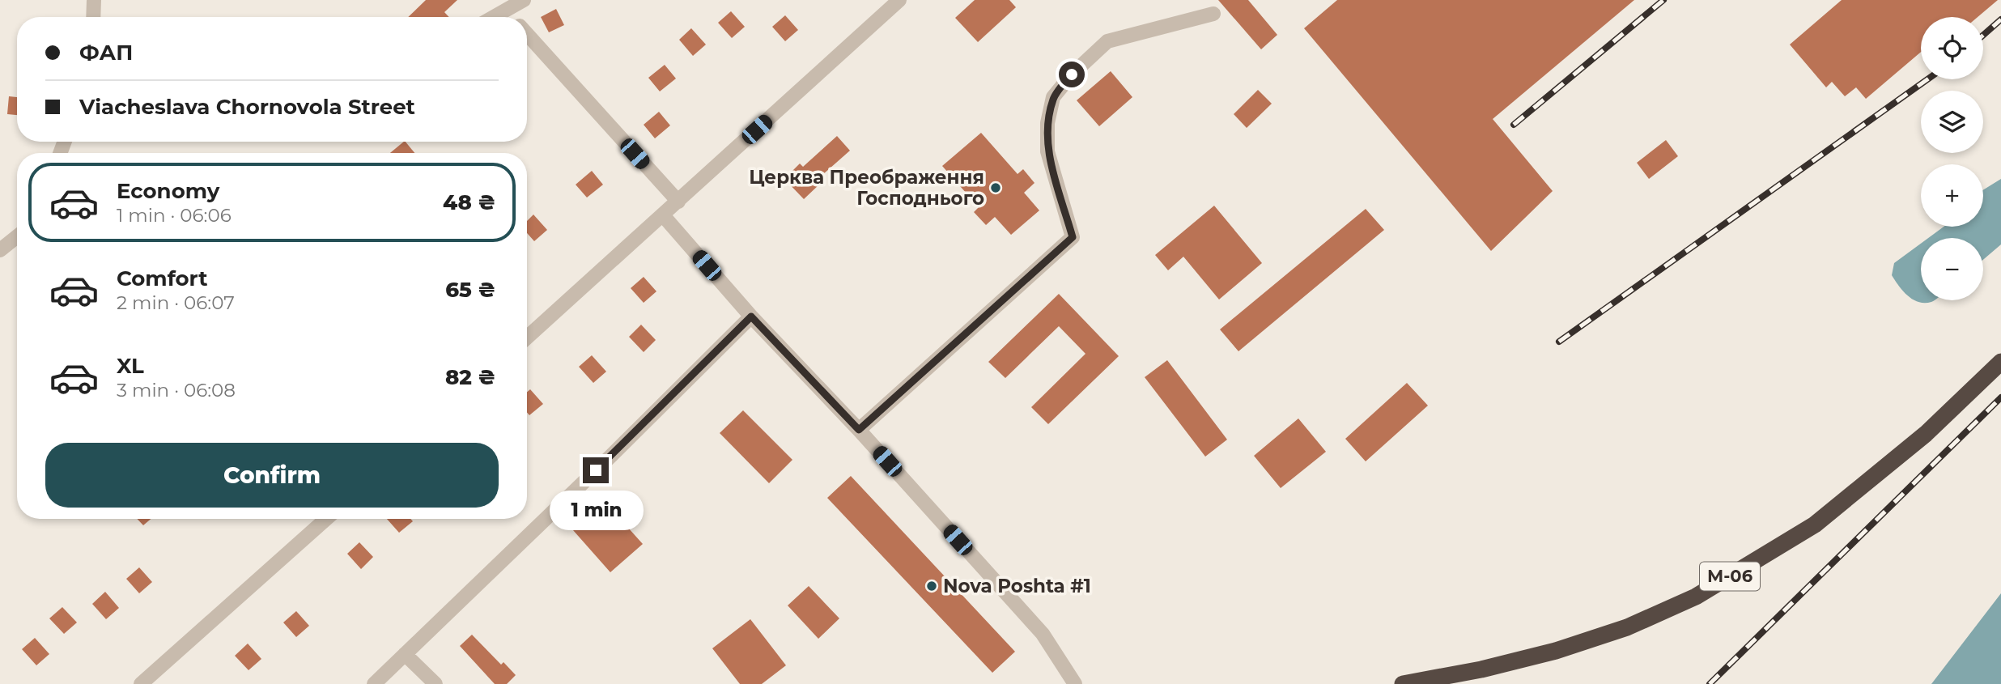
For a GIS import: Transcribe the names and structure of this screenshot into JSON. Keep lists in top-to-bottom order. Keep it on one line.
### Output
{"streets":{"highway":["М-06"]},"places":["Церква Преображення Господнього","Nova Poshta #1"],"page":{"map_buttons":["+","−"],"banner":["ФАП","Viacheslava Chornovola Street"],"list":[{"name":"Economy","note":"1 min · 06:06","value":"48 ₴"},{"name":"Comfort","note":"2 min · 06:07","value":"65 ₴"},{"name":"XL","note":"3 min · 06:08","value":"82 ₴"}],"buttons":"Confirm","bubble":"1 min"}}
